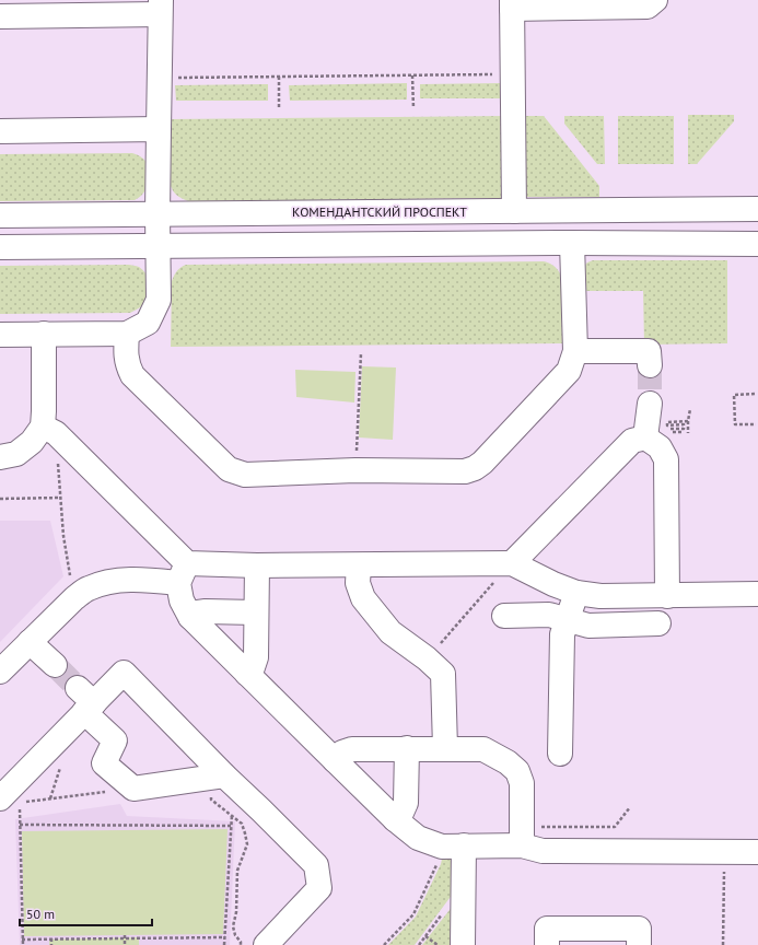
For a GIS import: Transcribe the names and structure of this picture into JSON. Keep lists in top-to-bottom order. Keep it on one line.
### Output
{"streets":{"main road":["КОМЕНДАНТСКИЙ ПРОСПЕКТ"]},"scale_bar":"50 m"}
